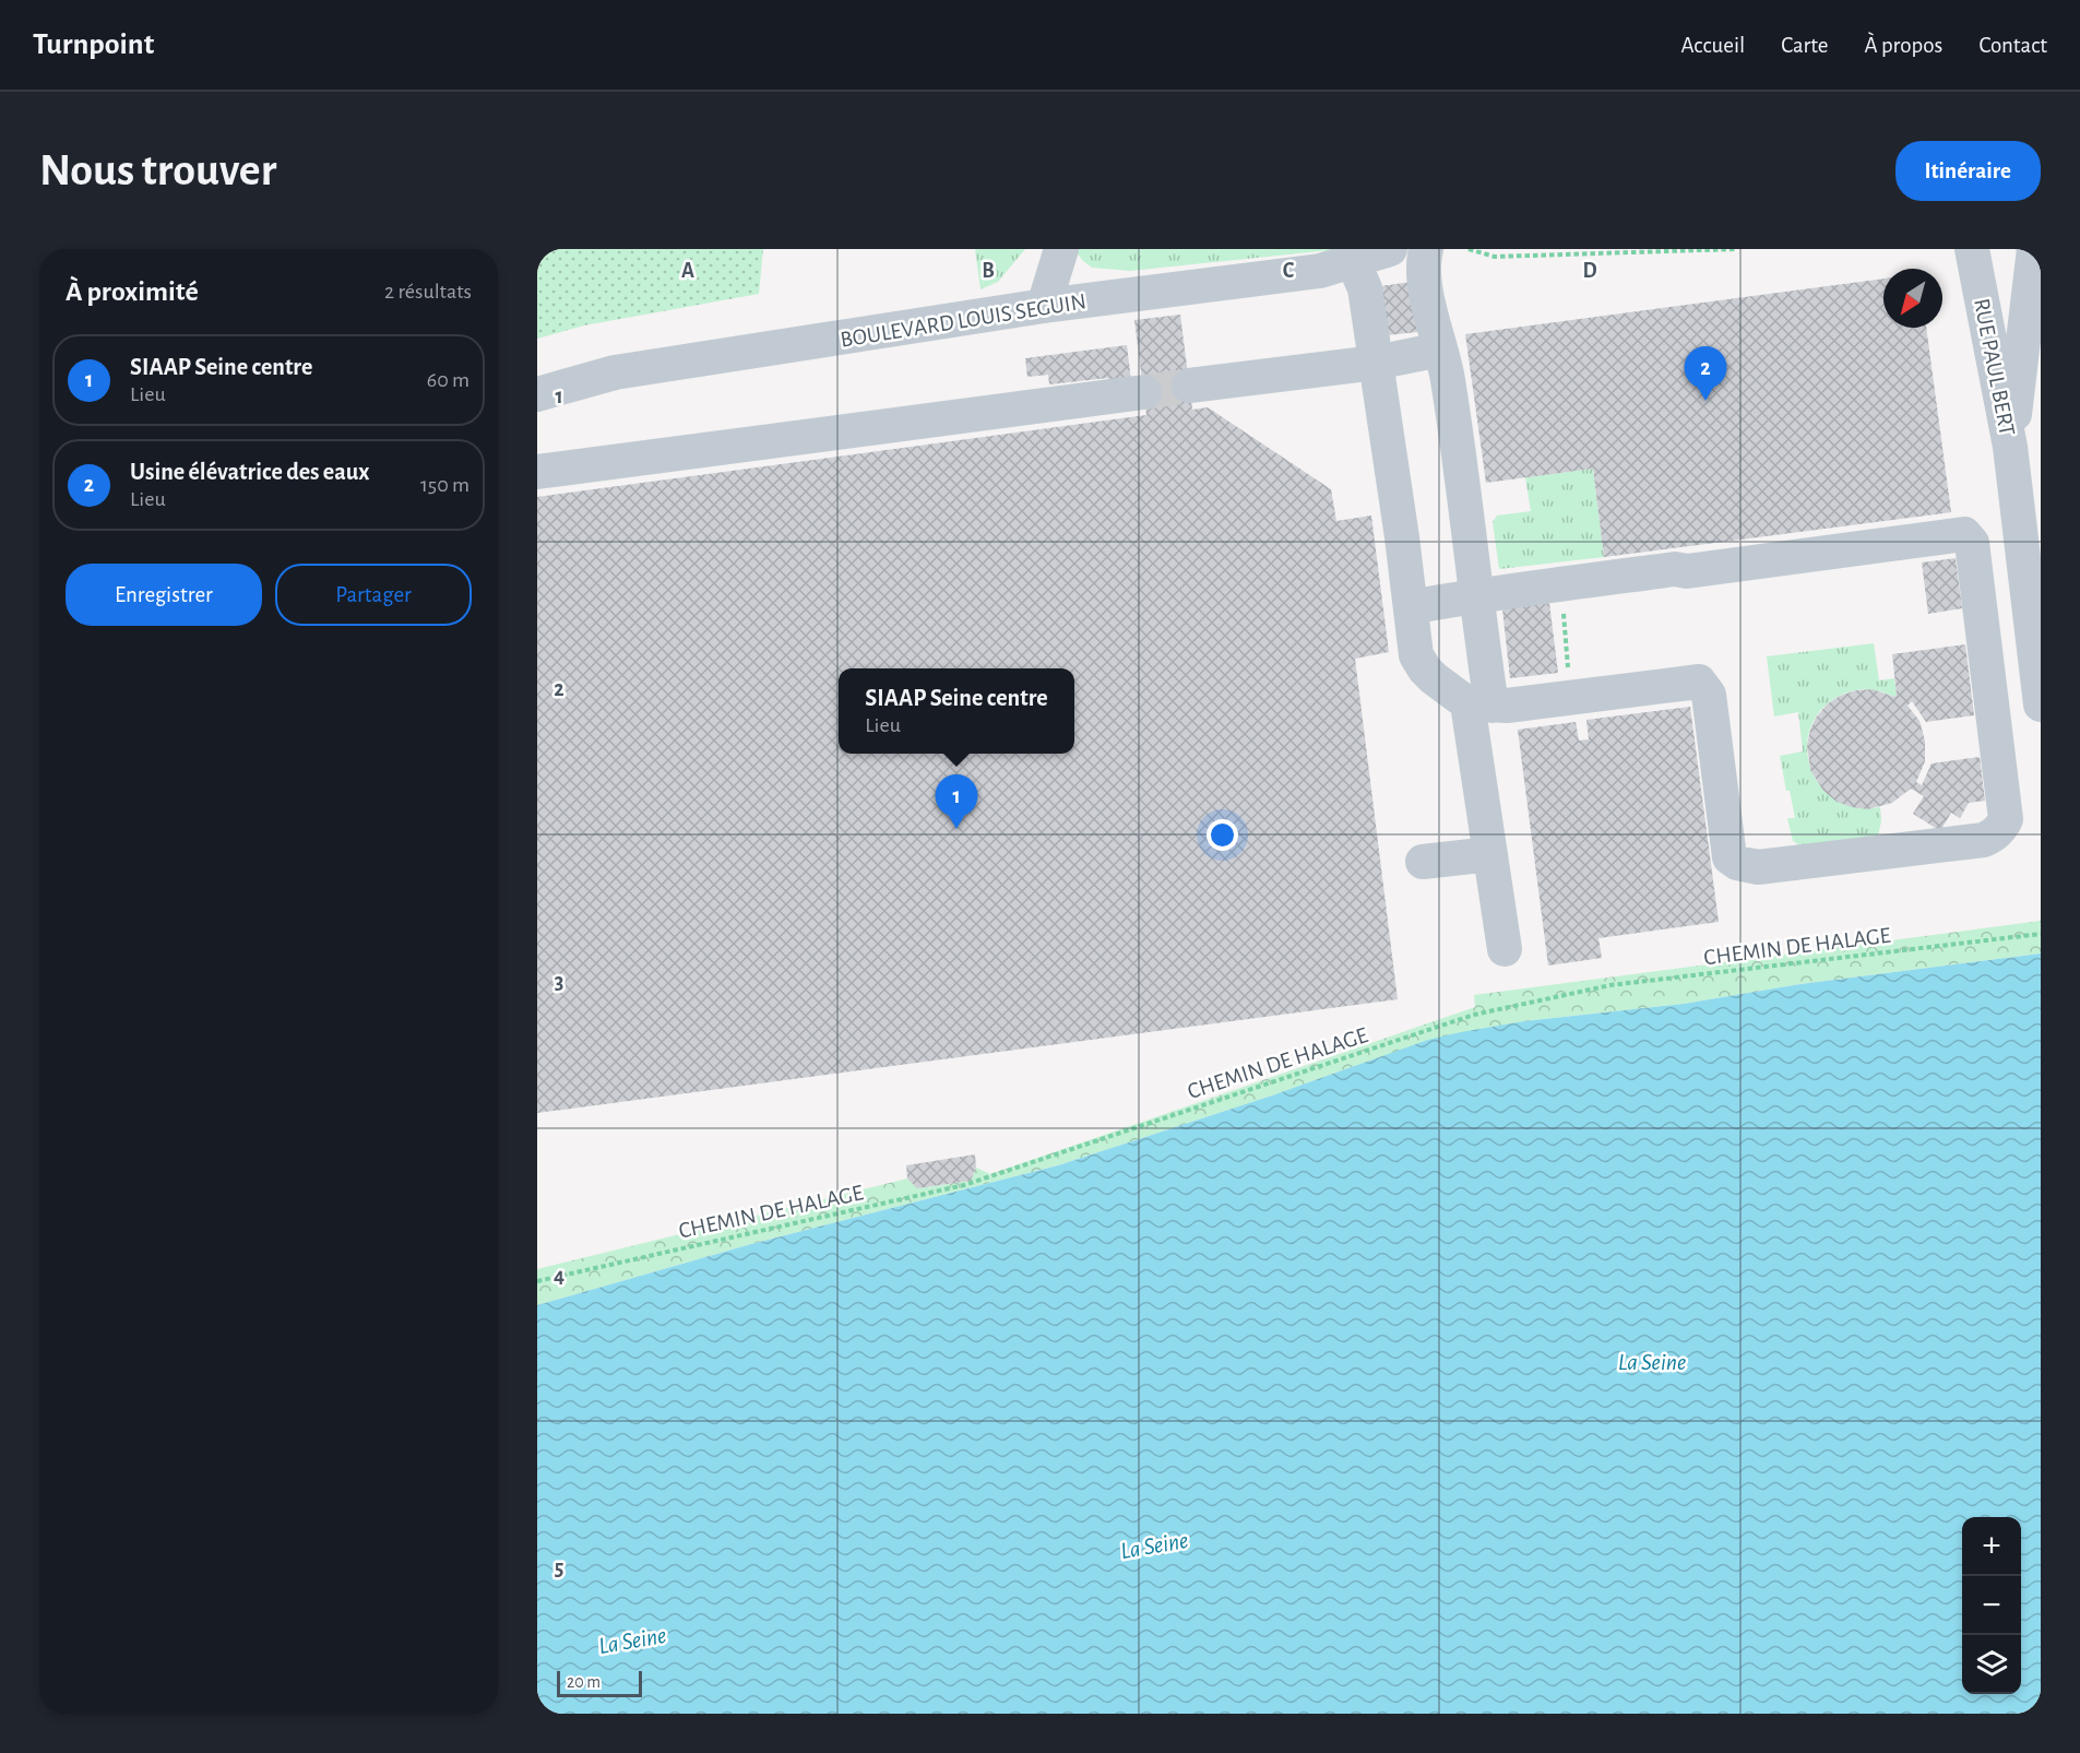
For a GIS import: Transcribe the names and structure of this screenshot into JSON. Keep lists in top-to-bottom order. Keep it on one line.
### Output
{"streets":{"street":["BOULEVARD LOUIS SEGUIN","RUE PAUL BERT"],"path":["CHEMIN DE HALAGE"]},"water":["La Seine"],"scale_bar":"20 m","north":"bottom left","page":{"header":"Turnpoint","nav":["Accueil","Carte","À propos","Contact"],"buttons":["Itinéraire",["Enregistrer","Partager"]],"title":"Nous trouver","heading":["À proximité","2 résultats"],"list":[{"mark":"1","name":"SIAAP Seine centre","note":"Lieu","value":"60 m"},{"mark":"2","name":"Usine élévatrice des eaux","note":"Lieu","value":"150 m"}],"pins":["2","1"],"popup":["SIAAP Seine centre","Lieu"],"map_buttons":["+","−"],"scale":"20 m"},"grid":{"columns":["A","B","C","D"],"rows":["1","2","3","4","5"]}}
